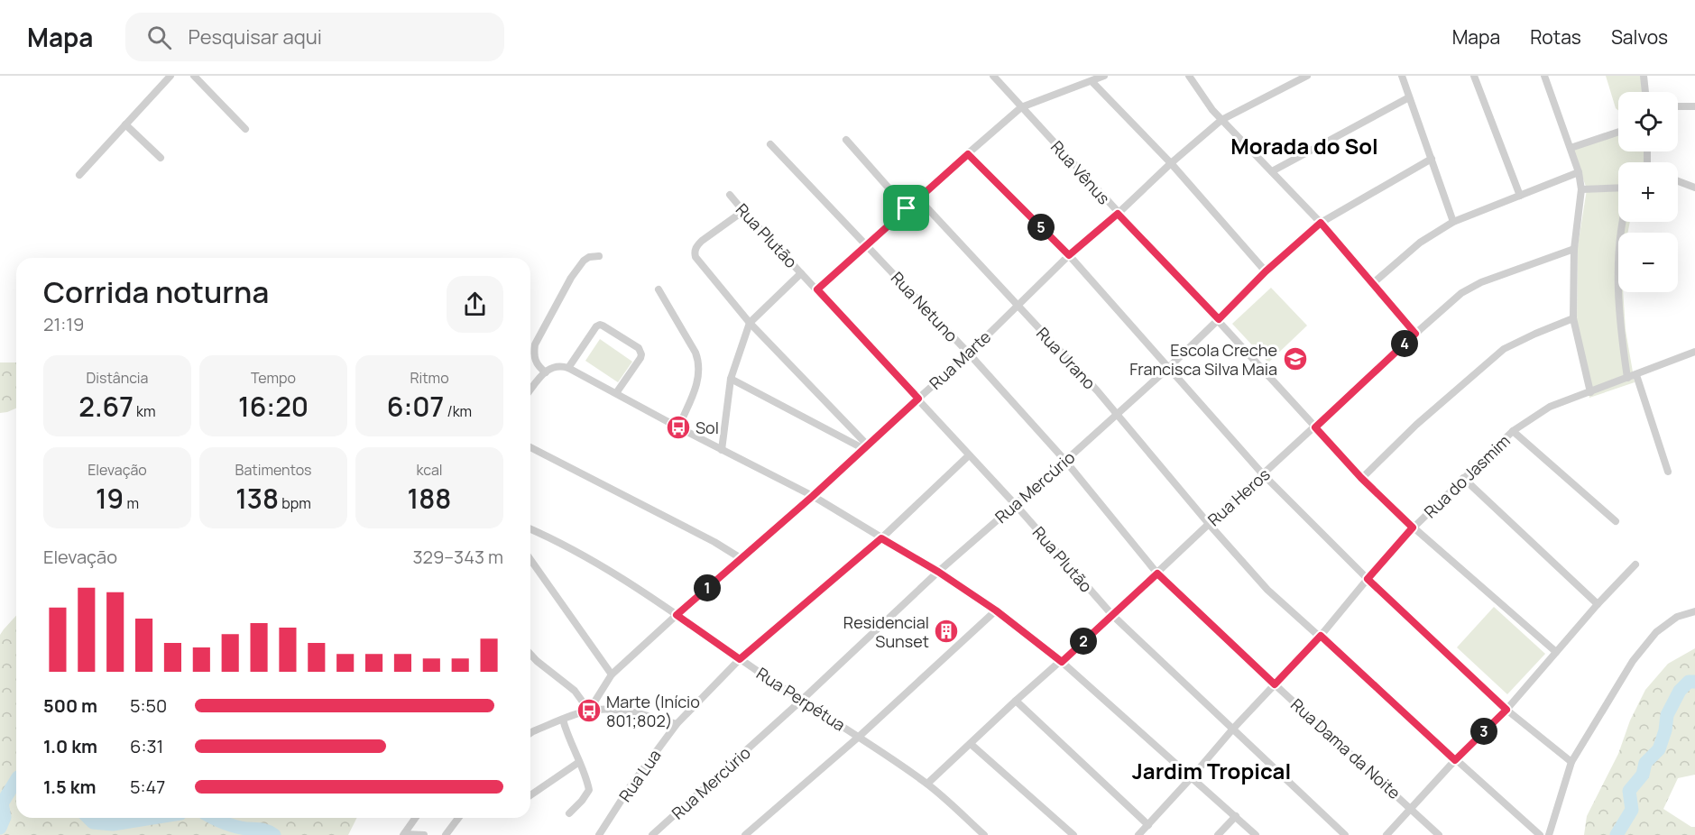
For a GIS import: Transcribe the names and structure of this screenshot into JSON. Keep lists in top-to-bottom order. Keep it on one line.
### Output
{"streets":{"street":["Rua Vênus","Rua Plutão","Rua Netuno","Rua Urano","Rua Marte","Rua do Jasmim","Rua Mercúrio","Rua Heros","Rua Perpétua","Rua Dama da Noite","Rua Lua"]},"crossings":[["Rua Vênus","Rua Marte"],["Rua Vênus","Rua do Jasmim"],["Rua Vênus","Rua Mercúrio"],["Rua Vênus","Rua Heros"],["Rua Plutão","Rua Marte"],["Rua Plutão","Rua do Jasmim"],["Rua Plutão","Rua Mercúrio"],["Rua Plutão","Rua Heros"],["Rua Plutão","Rua Lua"],["Rua Netuno","Rua Marte"],["Rua Netuno","Rua Mercúrio"],["Rua Netuno","Rua Heros"],["Rua Netuno","Rua Dama da Noite"],["Rua Urano","Rua Marte"],["Rua Urano","Rua do Jasmim"],["Rua Urano","Rua Mercúrio"],["Rua Urano","Rua Heros"],["Rua Marte","Rua Perpétua"],["Rua do Jasmim","Rua Dama da Noite"],["Rua Mercúrio","Rua Perpétua"],["Rua Heros","Rua Perpétua"],["Rua Heros","Rua Dama da Noite"],["Rua Perpétua","Rua Lua"]],"districts":["Morada do Sol","Jardim Tropical"],"places":{"school or university":["Escola Creche Francisca Silva Maia"],"bus stop":["Sol","Marte (Início 801;802)"],"building":["Residencial Sunset"]},"page":{"header":"Mapa","search":"Pesquisar aqui","nav":["Mapa","Rotas","Salvos"],"map_buttons":["+","−"],"pins":["5","4","1","2","3"],"heading":["Corrida noturna","21:19"],"stats":[["Distância","2.67 km"],["Tempo","16:20"],["Ritmo","6:07 /km"],["Elevação","19 m"],["Batimentos","138 bpm"],["kcal","188"]],"chart":["Elevação","329–343 m"],"list":[{"name":"500 m","note":"5:50"},{"name":"1.0 km","note":"6:31"},{"name":"1.5 km","note":"5:47"}]}}
